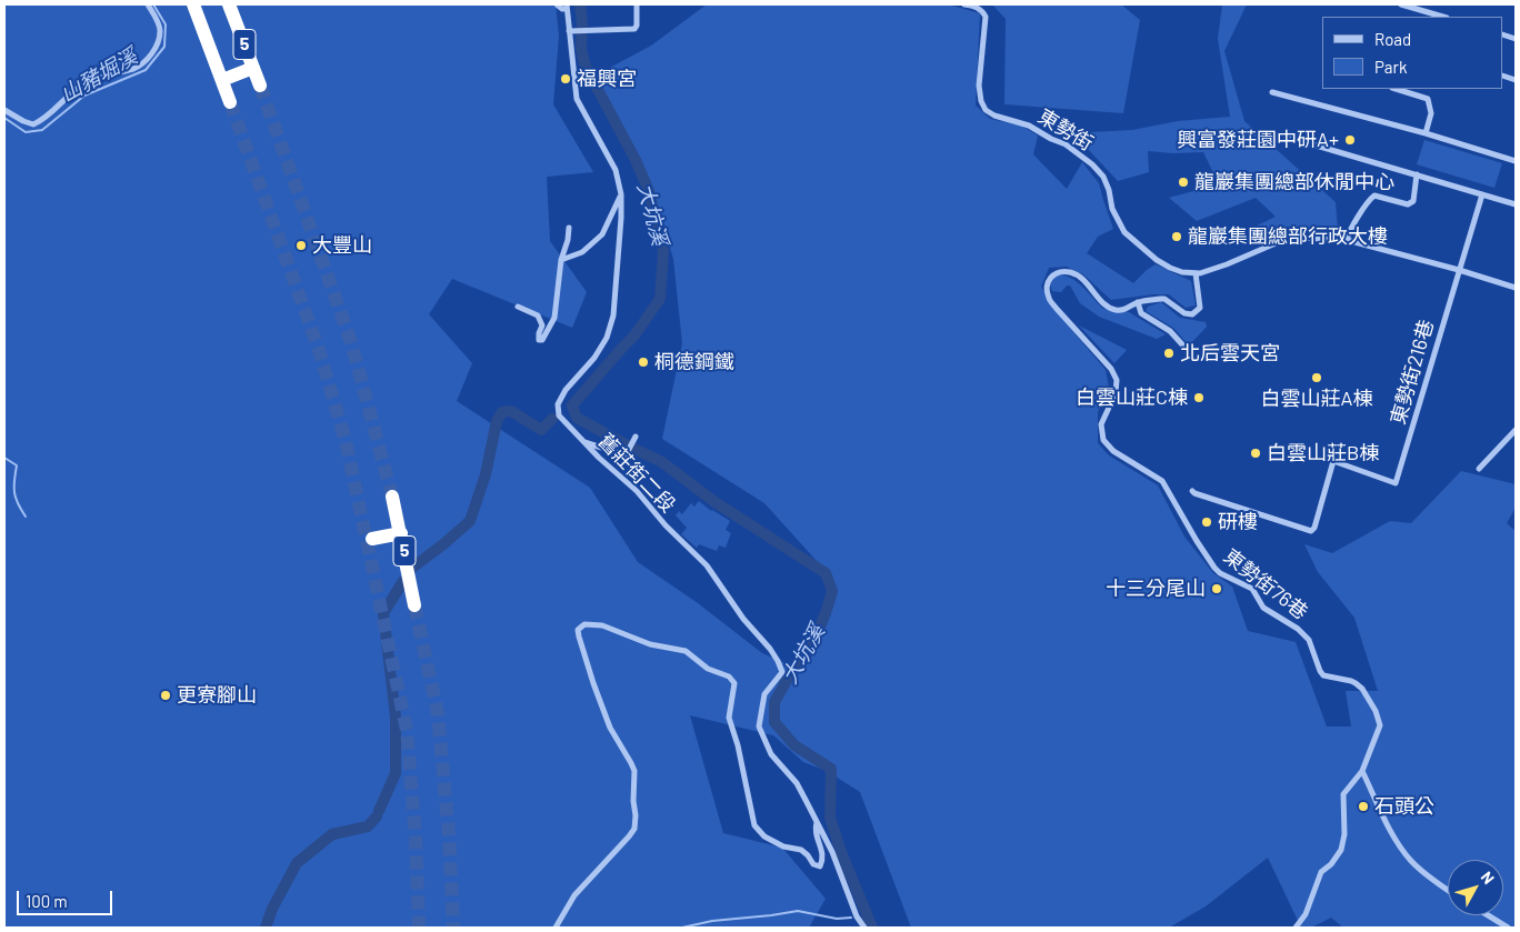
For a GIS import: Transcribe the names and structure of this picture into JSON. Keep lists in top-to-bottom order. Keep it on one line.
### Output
{"streets":{"highway":["5"],"street":["東勢街","東勢街216巷","舊莊街二段","東勢街76巷"]},"crossings":[["東勢街","東勢街216巷"]],"water":["山豬堀溪","大坑溪"],"places":["福興宮","興富發莊園中研A+","龍巖集團總部休閒中心","龍巖集團總部行政大樓","大豐山","北后雲天宮","桐德鋼鐵","白雲山莊A棟","白雲山莊C棟","白雲山莊B棟","研樓","十三分尾山","更寮腳山","石頭公"],"legend":["Road","Park"],"scale_bar":"100 m","north":"top right"}
